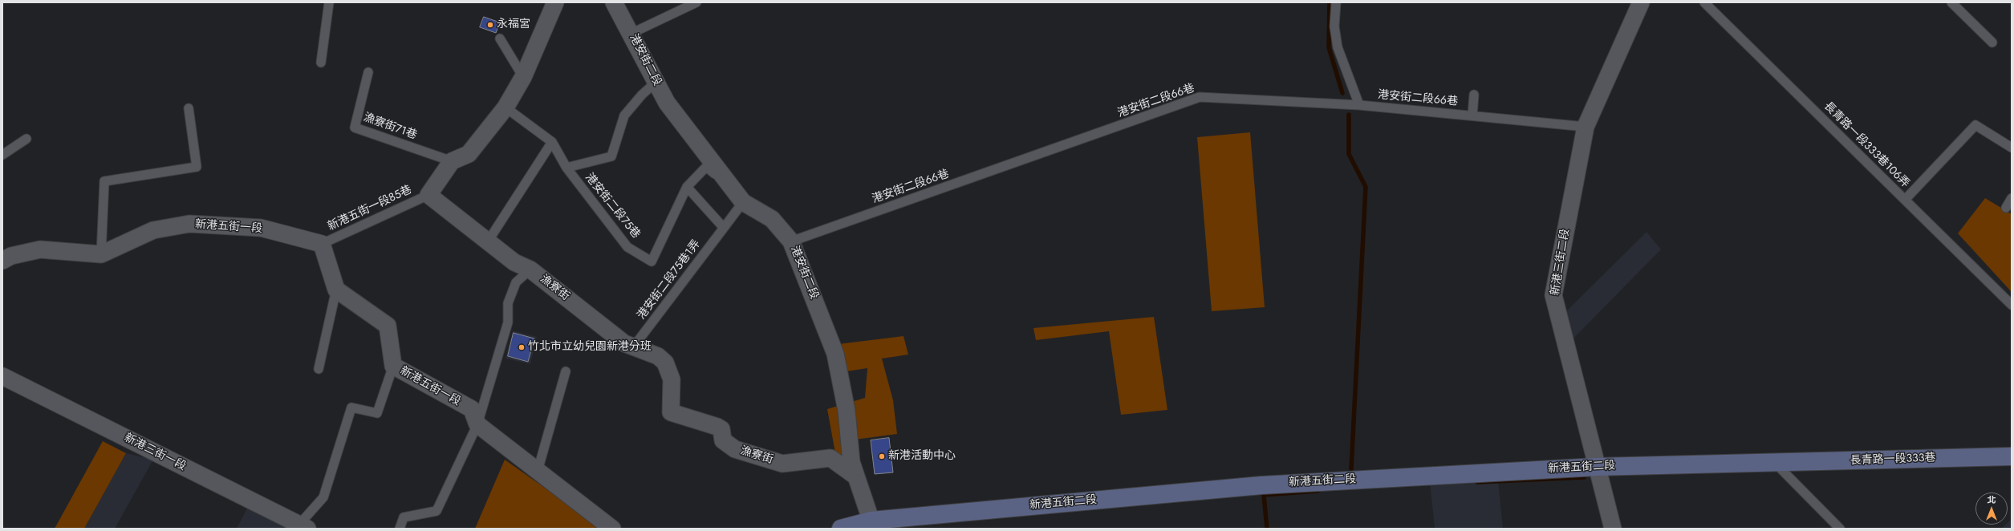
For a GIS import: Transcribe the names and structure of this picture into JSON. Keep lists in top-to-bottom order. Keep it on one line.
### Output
{"streets":{"street":["港安街二段","新港五街一段","新港三街二段","漁寮街","新港三街一段","長青路一段333巷","新港五街二段"],"lane":["港安街二段66巷","漁寮街71巷","長青路一段333巷106弄","港安街二段75巷","新港五街一段85巷","港安街二段75巷1弄"]},"crossings":[["港安街二段","港安街二段66巷"],["港安街二段","港安街二段75巷"],["港安街二段","港安街二段75巷1弄"],["港安街二段","漁寮街"],["港安街二段","新港五街二段"],["港安街二段66巷","新港三街二段"],["新港五街一段85巷","新港五街一段"],["新港五街一段85巷","漁寮街"],["新港三街二段","新港五街二段"],["港安街二段75巷1弄","漁寮街"],["長青路一段333巷","新港五街二段"]],"places":["永福宮","竹北市立幼兒園新港分班","新港活動中心"],"north":"top"}
